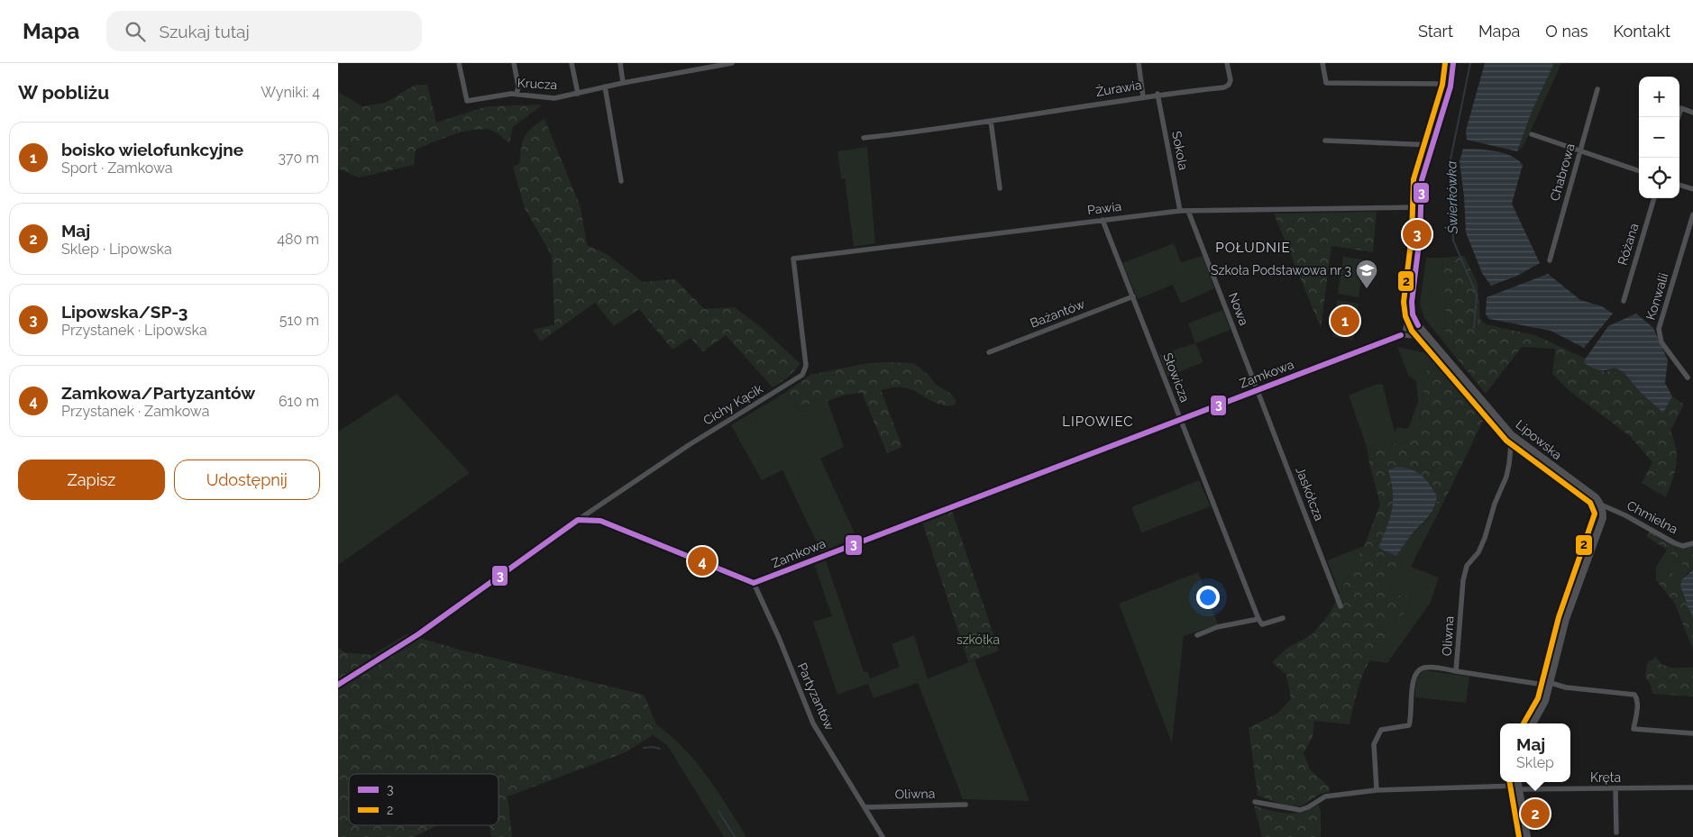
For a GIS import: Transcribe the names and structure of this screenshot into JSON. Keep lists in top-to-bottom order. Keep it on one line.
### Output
{"streets":{"street":["Krucza","Żurawia","Sokola","Chabrowa","Pawia","Różana","Konwalii","Nowa","Bażantów","Zamkowa","Słowicza","Cichy Kącik","Lipowska","Jaskółcza","Chmielna","Oliwna","Partyzantów","Kręta"]},"crossings":[["Żurawia","Sokola"],["Sokola","Pawia"],["Pawia","Nowa"],["Pawia","Słowicza"],["Pawia","Cichy Kącik"],["Pawia","Lipowska"],["Nowa","Zamkowa"],["Nowa","Jaskółcza"],["Bażantów","Słowicza"],["Zamkowa","Słowicza"],["Zamkowa","Lipowska"],["Zamkowa","Jaskółcza"],["Zamkowa","Partyzantów"],["Lipowska","Chmielna"],["Lipowska","Oliwna"],["Oliwna","Partyzantów"],["Oliwna","Kręta"]],"districts":["POŁUDNIE","LIPOWIEC"],"water":["Świerkówka"],"parks":["szkółka"],"places":{"school or university":["Szkoła Podstawowa nr 3"]},"lines":["transit line 3","transit line 2"],"legend":["3","2"],"page":{"header":"Mapa","search":"Szukaj tutaj","nav":["Start","Mapa","O nas","Kontakt"],"heading":["W pobliżu","Wyniki: 4"],"map_buttons":["+","−"],"list":[{"mark":"1","name":"boisko wielofunkcyjne","note":"Sport · Zamkowa","value":"370 m"},{"mark":"2","name":"Maj","note":"Sklep · Lipowska","value":"480 m"},{"mark":"3","name":"Lipowska/SP-3","note":"Przystanek · Lipowska","value":"510 m"},{"mark":"4","name":"Zamkowa/Partyzantów","note":"Przystanek · Zamkowa","value":"610 m"}],"pins":["3","1","4","2"],"buttons":["Zapisz","Udostępnij"],"popup":["Maj","Sklep"]}}
